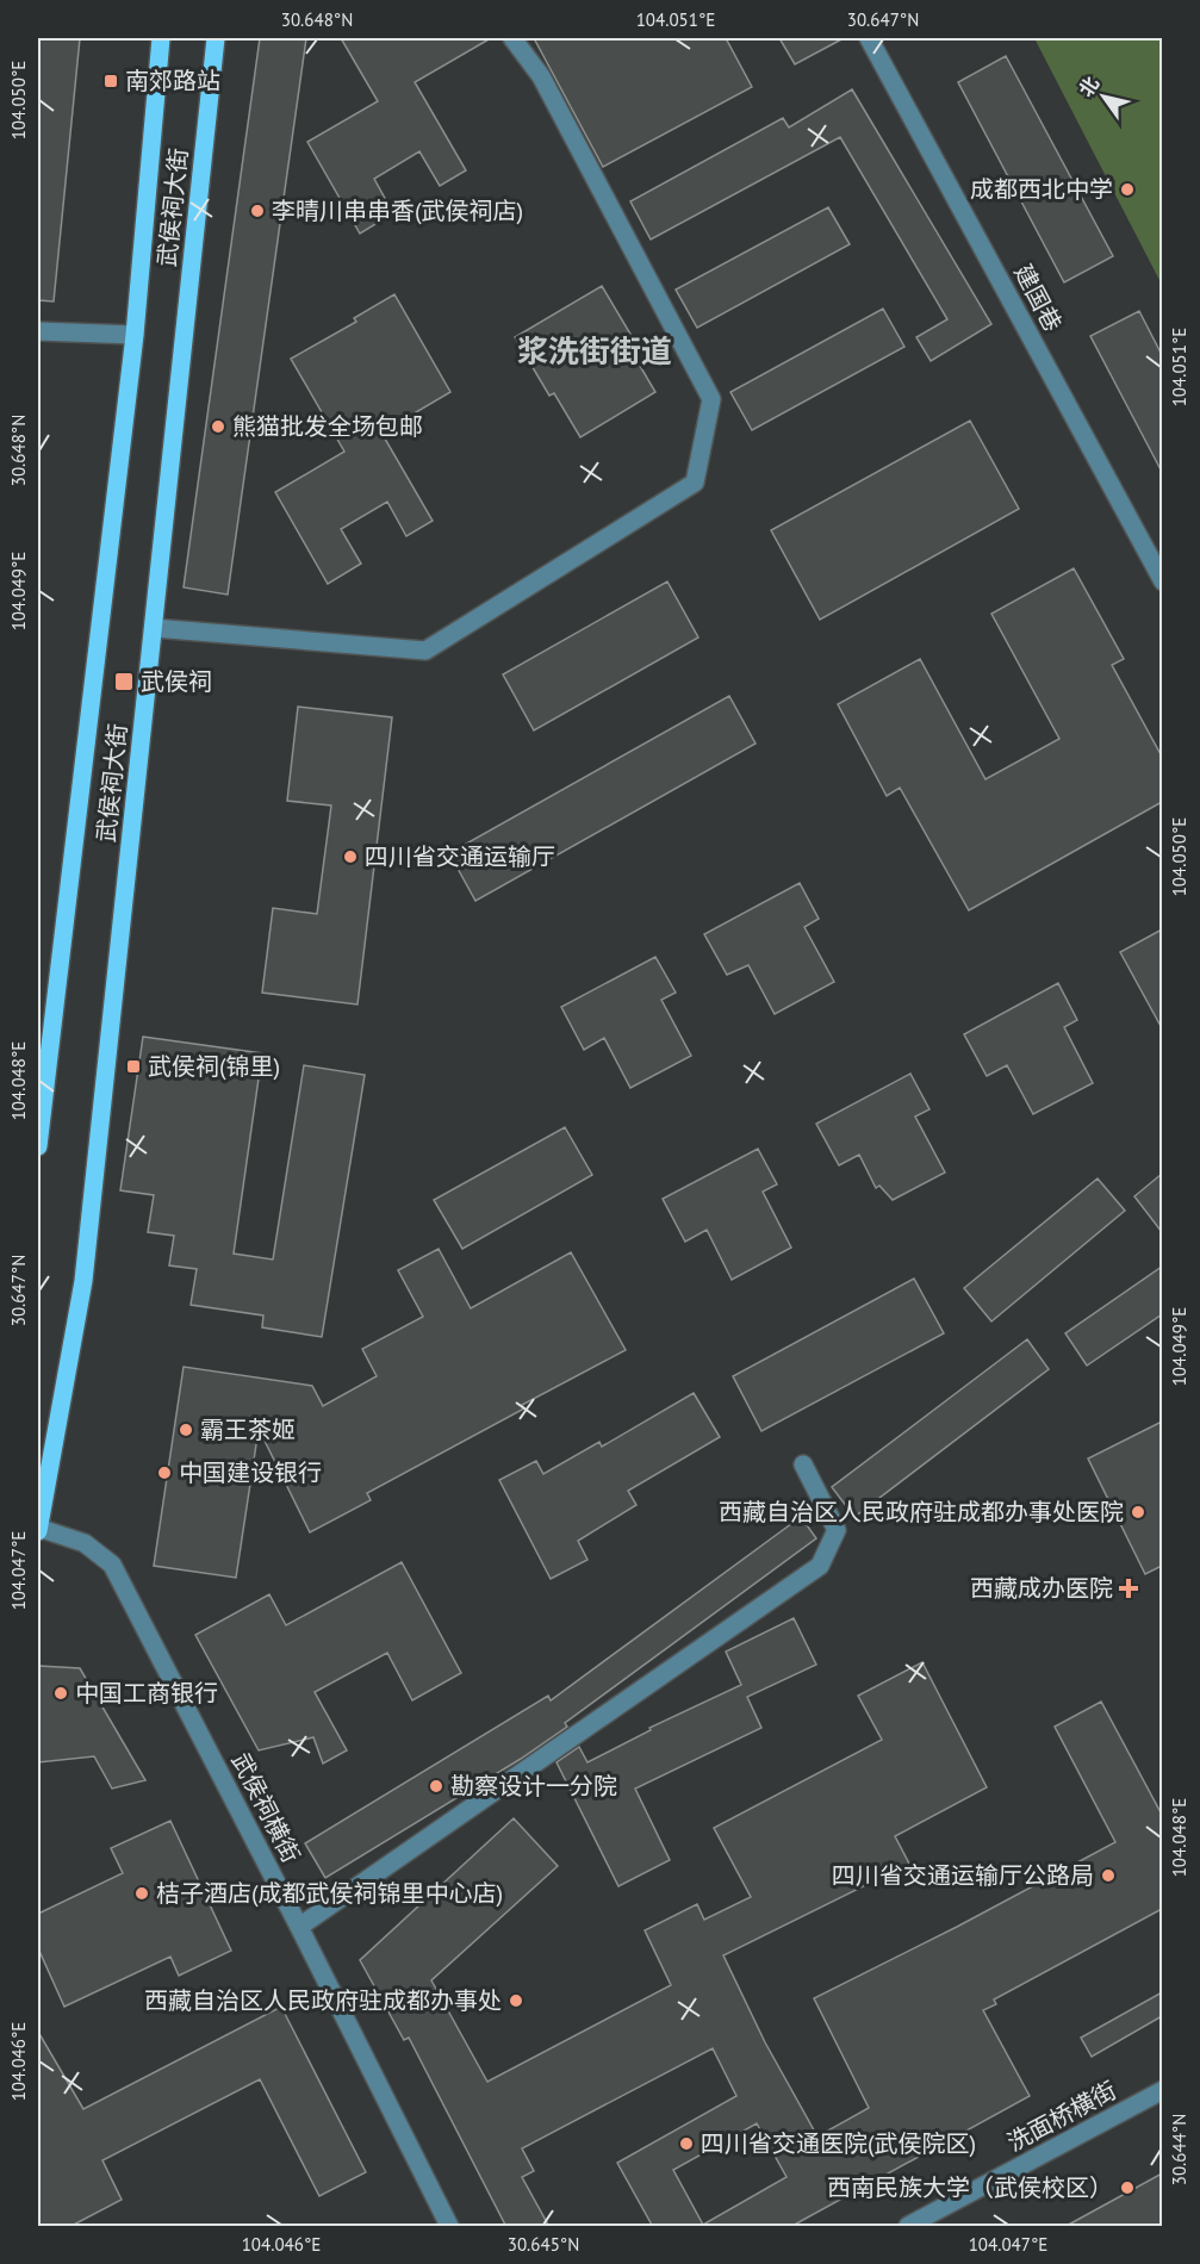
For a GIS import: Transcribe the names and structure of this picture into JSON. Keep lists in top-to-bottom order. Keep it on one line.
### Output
{"streets":{"main road":["武侯祠大街"],"street":["建国巷","武侯祠横街","洗面桥横街"]},"crossings":[["武侯祠大街","武侯祠横街"]],"districts":["浆洗街街道"],"places":{"transit":["南郊路站","武侯祠","武侯祠(锦里)"],"other":["成都西北中学","李晴川串串香(武侯祠店)","熊猫批发全场包邮","四川省交通运输厅","霸王茶姬","中国建设银行","西藏自治区人民政府驻成都办事处医院","中国工商银行","勘察设计一分院","四川省交通运输厅公路局","桔子酒店(成都武侯祠锦里中心店)","西藏自治区人民政府驻成都办事处","四川省交通医院(武侯院区)","西南民族大学（武侯校区）"],"health":["西藏成办医院"]},"north":"top left","coordinates":["30.648°N","104.051°E","30.647°N","104.050°E","104.049°E","104.048°E","104.047°E","104.046°E","30.644°N","30.645°N"]}
